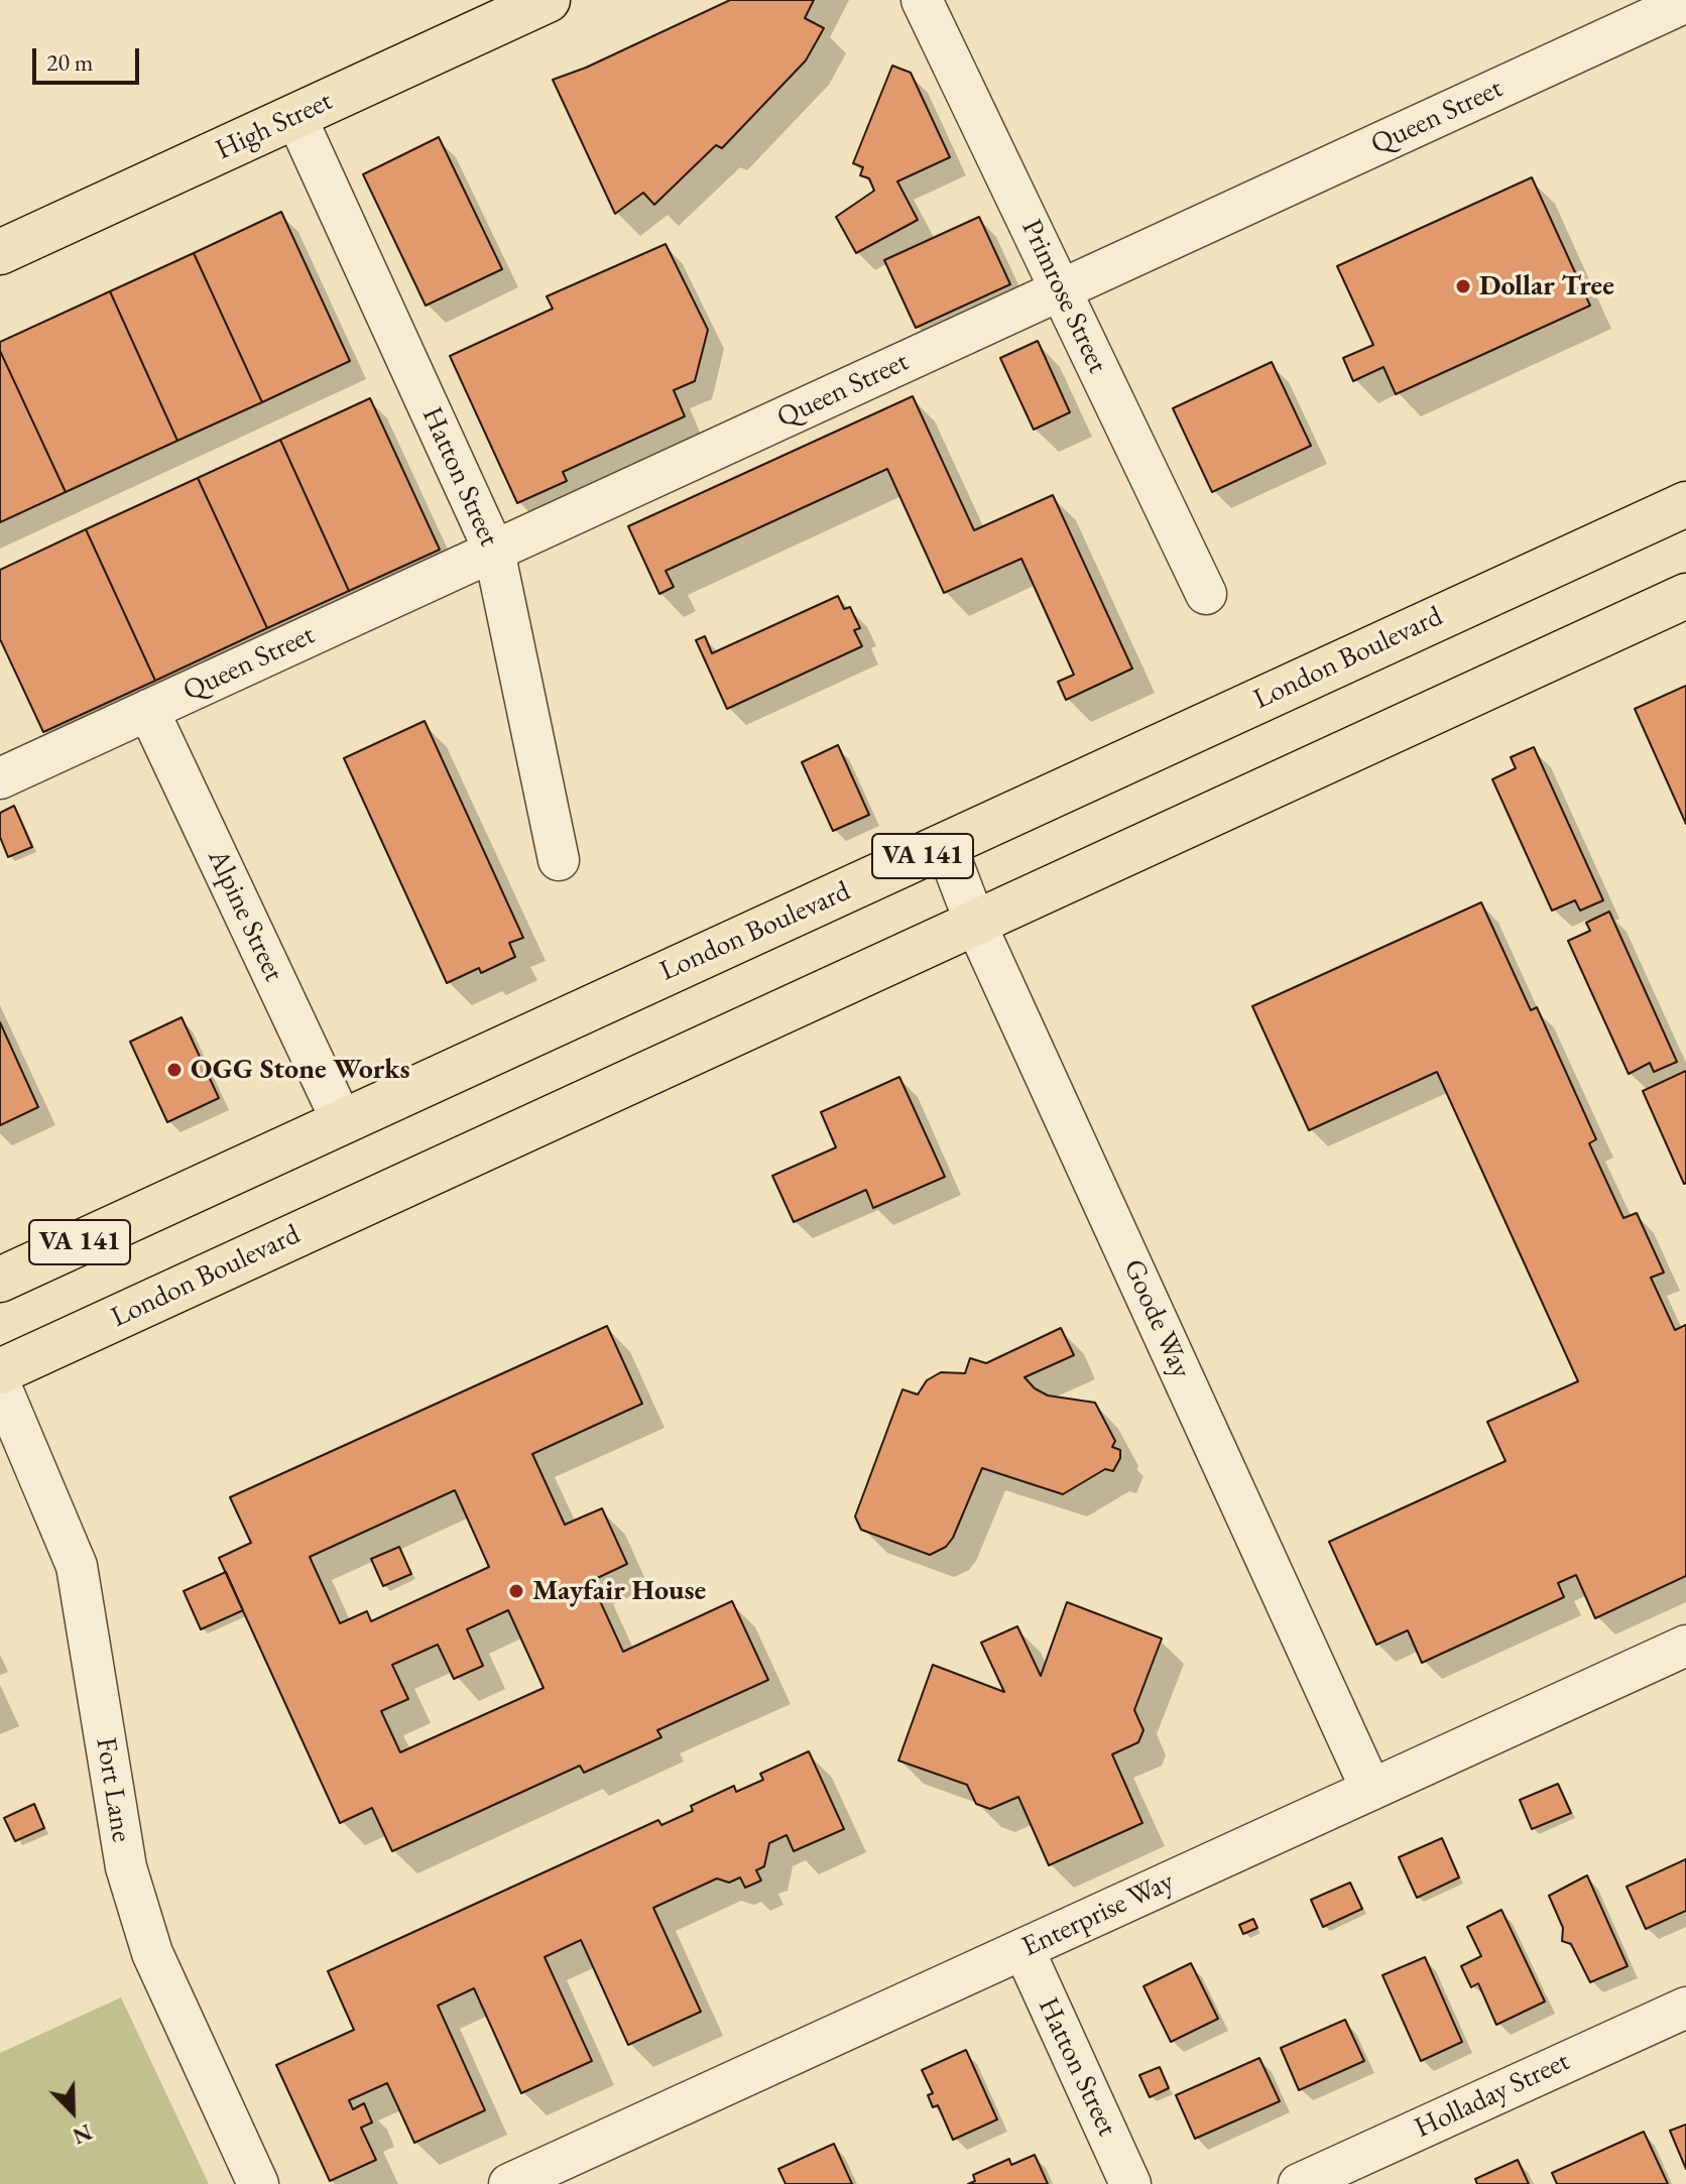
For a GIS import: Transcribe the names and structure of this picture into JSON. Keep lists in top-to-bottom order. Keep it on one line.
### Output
{"streets":{"main road":["High Street","London Boulevard","VA 141"],"street":["Queen Street","Primrose Street","Hatton Street","Alpine Street","Goode Way","Fort Lane","Enterprise Way","Holladay Street"]},"crossings":[["Queen Street","Primrose Street"],["Queen Street","Hatton Street"],["Queen Street","Alpine Street"],["High Street","Hatton Street"],["Hatton Street","Enterprise Way"],["London Boulevard","Alpine Street"],["London Boulevard","Goode Way"],["Goode Way","Enterprise Way"]],"places":["Dollar Tree","OGG Stone Works","Mayfair House"],"scale_bar":"20 m","north":"bottom right"}
